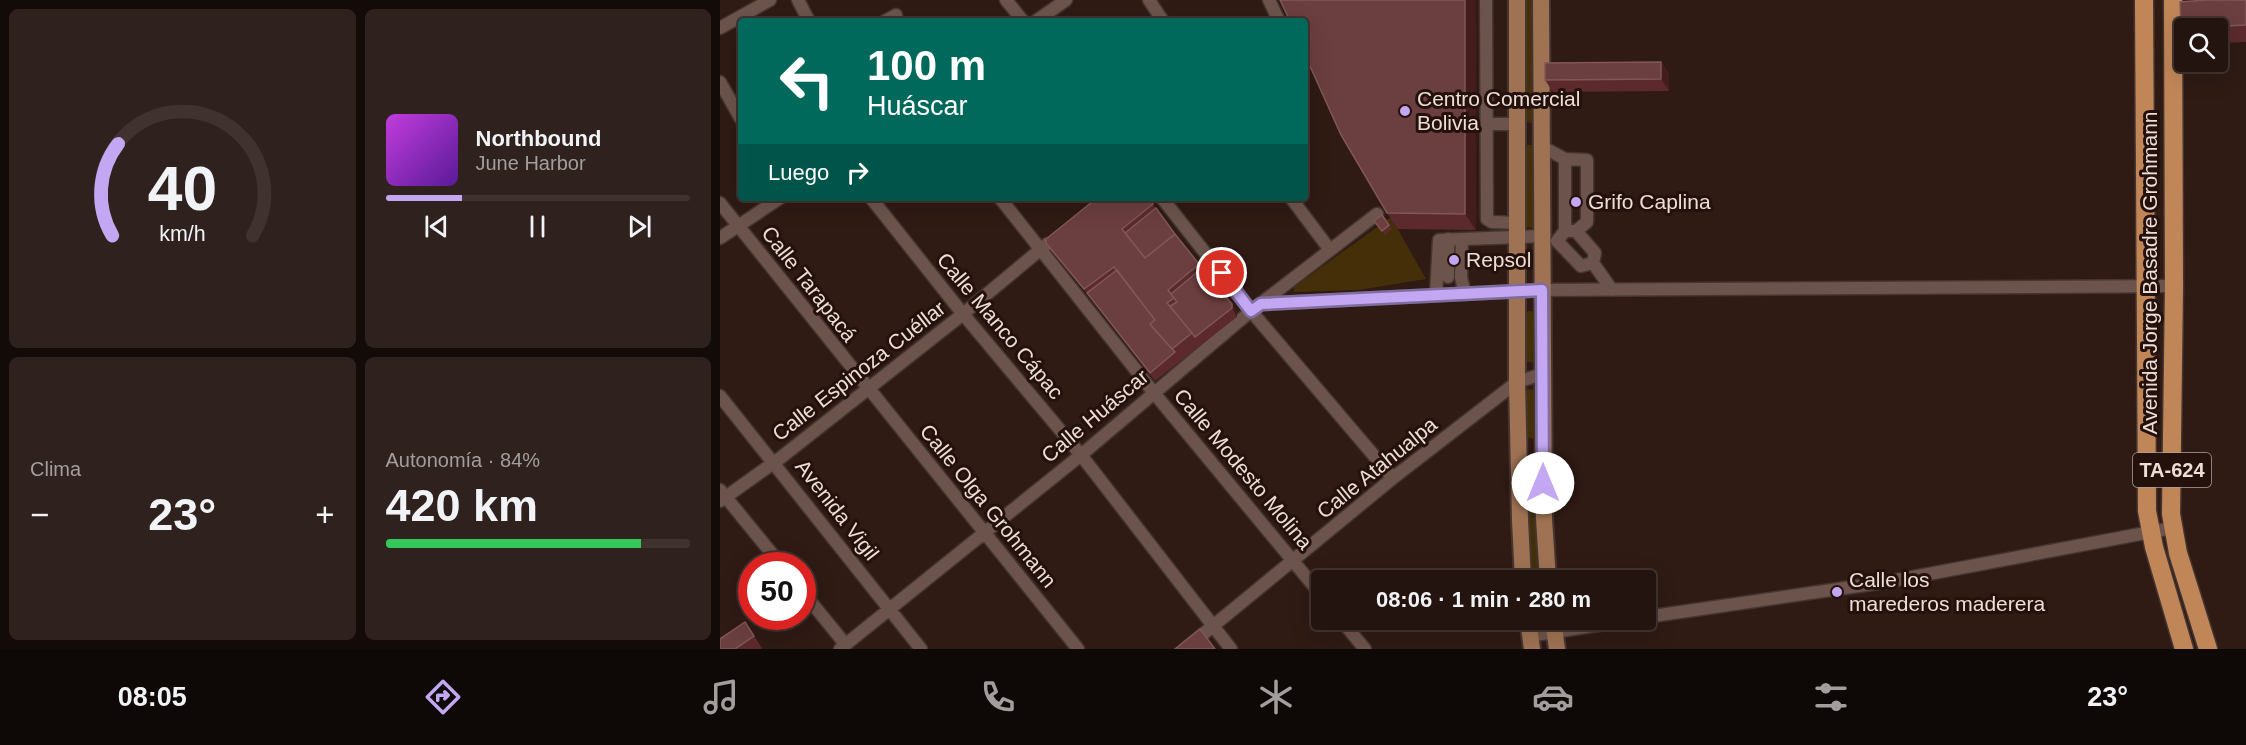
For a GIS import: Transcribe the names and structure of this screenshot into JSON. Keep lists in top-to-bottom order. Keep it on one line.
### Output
{"streets":{"highway":["Avenida Jorge Basadre Grohmann","TA-624"],"street":["Calle Tarapacá","Calle Manco Cápac","Calle Espinoza Cuéllar","Calle Huáscar","Calle Atahualpa","Calle Modesto Molina","Calle Olga Grohmann","Avenida Vigil"]},"crossings":[["Calle Tarapacá","Calle Espinoza Cuéllar"],["Calle Tarapacá","Calle Olga Grohmann"],["Calle Manco Cápac","Calle Espinoza Cuéllar"],["Calle Manco Cápac","Calle Huáscar"],["Calle Manco Cápac","Calle Atahualpa"],["Calle Espinoza Cuéllar","Calle Modesto Molina"],["Calle Espinoza Cuéllar","Calle Olga Grohmann"],["Calle Espinoza Cuéllar","Avenida Vigil"],["Calle Huáscar","Calle Modesto Molina"],["Calle Huáscar","Calle Olga Grohmann"],["Calle Huáscar","Avenida Vigil"],["Calle Atahualpa","Calle Modesto Molina"]],"places":["Centro Comercial Bolivia","Grifo Caplina","Repsol","Calle los marederos maderera"],"page":{"turn":["100 m","Huáscar"],"song":["Northbound","June Harbor"],"then":"Luego","tile":["Clima",["Autonomía · 84%","420 km"]],"heat":["−","23°","+"],"limit":"50","trip":"08:06 · 1 min · 280 m","tabs":["08:05","23°"],"gauge":["40","km/h"]}}
